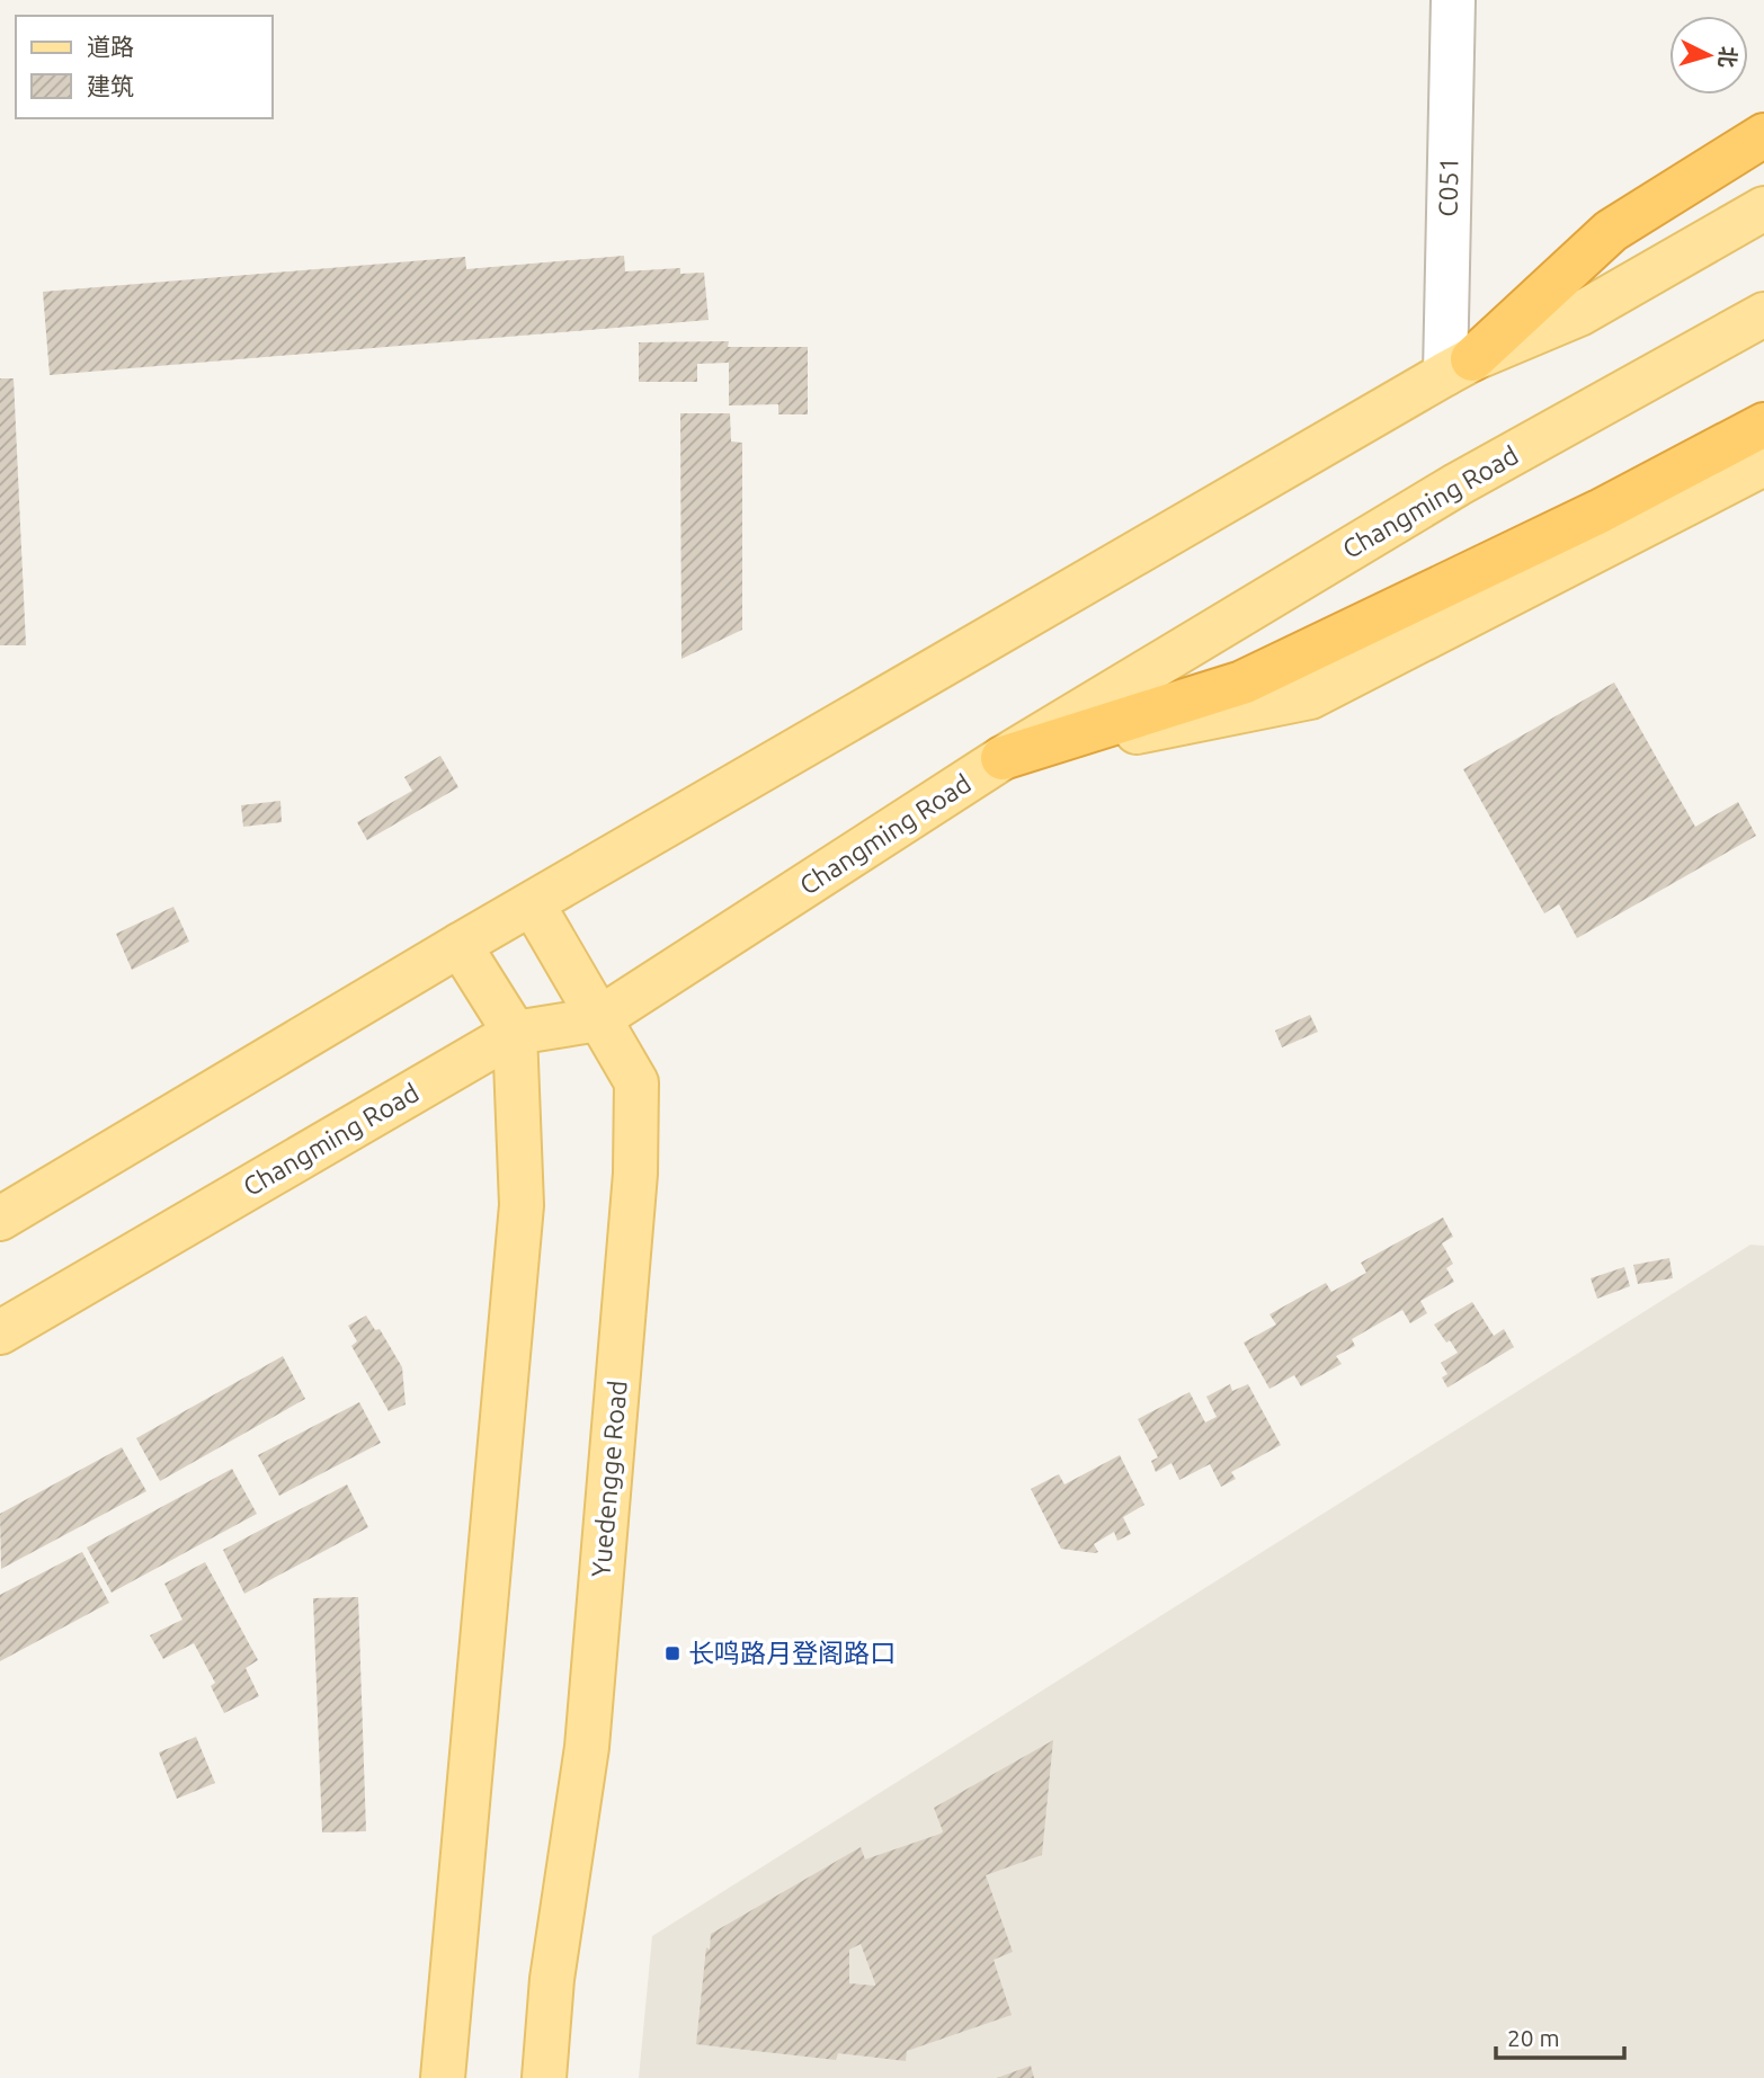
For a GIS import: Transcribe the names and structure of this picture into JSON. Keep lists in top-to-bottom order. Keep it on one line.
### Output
{"streets":{"main road":["Changming Road","Yuedengge Road"],"street":["C051"]},"crossings":[["Changming Road","Yuedengge Road"]],"places":{"transit":["长鸣路月登阁路口"]},"legend":["道路","建筑"],"scale_bar":"20 m","north":"right"}
